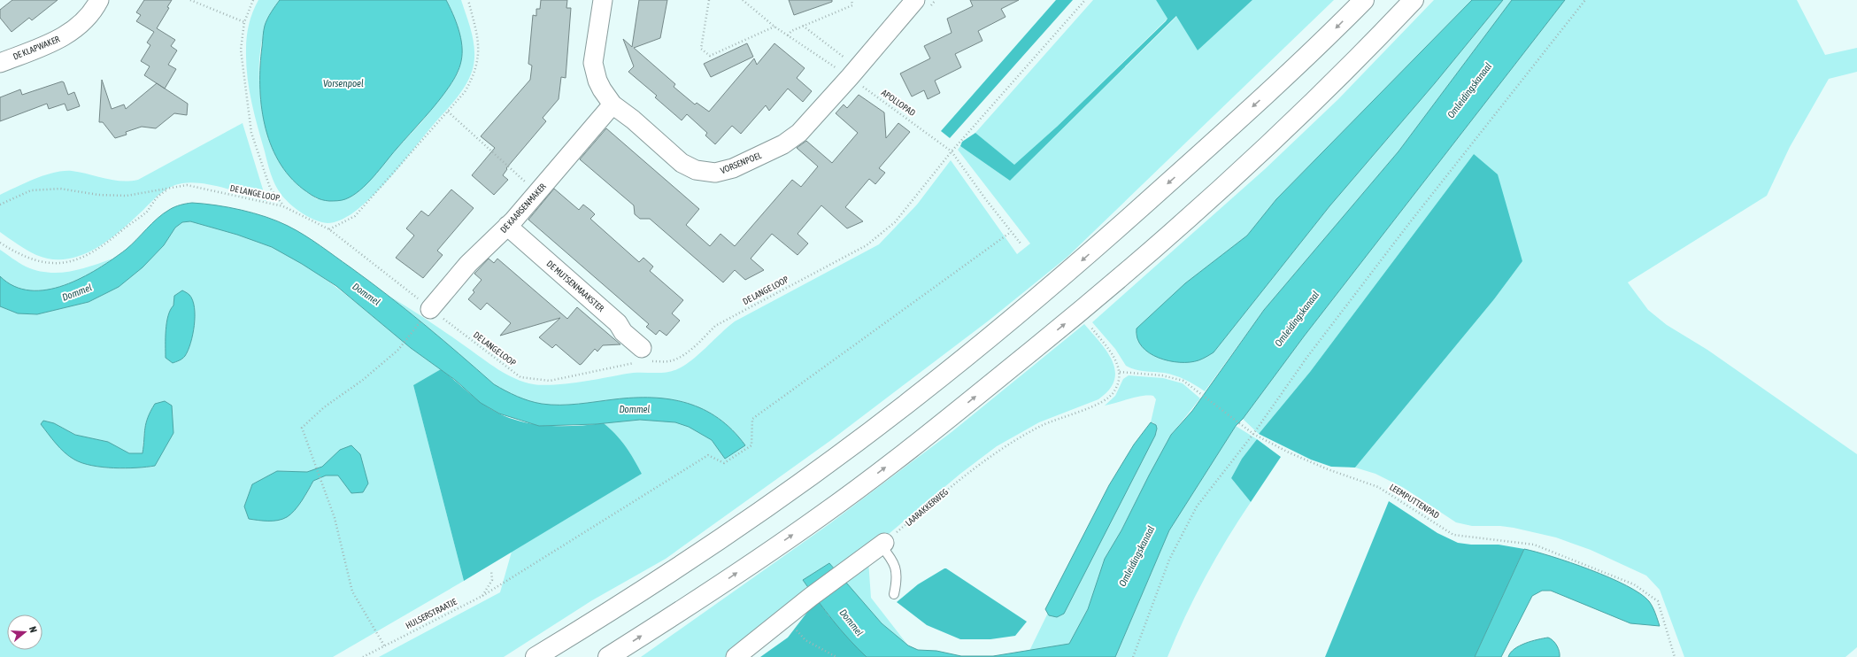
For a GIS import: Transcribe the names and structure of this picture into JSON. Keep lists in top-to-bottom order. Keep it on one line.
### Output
{"streets":{"street":["DE KLAPWAKER","VORSENPOEL","DE KAARSENMAKER","DE MUTSENMAAKSTER"],"path":["APOLLOPAD","DE LANGE LOOP","LEEMPUTTENPAD","LAARAKKERWEG","HULSERSTRAATJE"]},"crossings":[["APOLLOPAD","VORSENPOEL"],["APOLLOPAD","DE LANGE LOOP"],["APOLLOPAD","HULSERSTRAATJE"],["VORSENPOEL","DE KAARSENMAKER"],["DE LANGE LOOP","DE KAARSENMAKER"],["DE LANGE LOOP","DE MUTSENMAAKSTER"],["DE KAARSENMAKER","DE MUTSENMAAKSTER"],["LEEMPUTTENPAD","LAARAKKERWEG"]],"water":["Vorsenpoel","Omleidingskanaal","Dommel"],"north":"right"}
